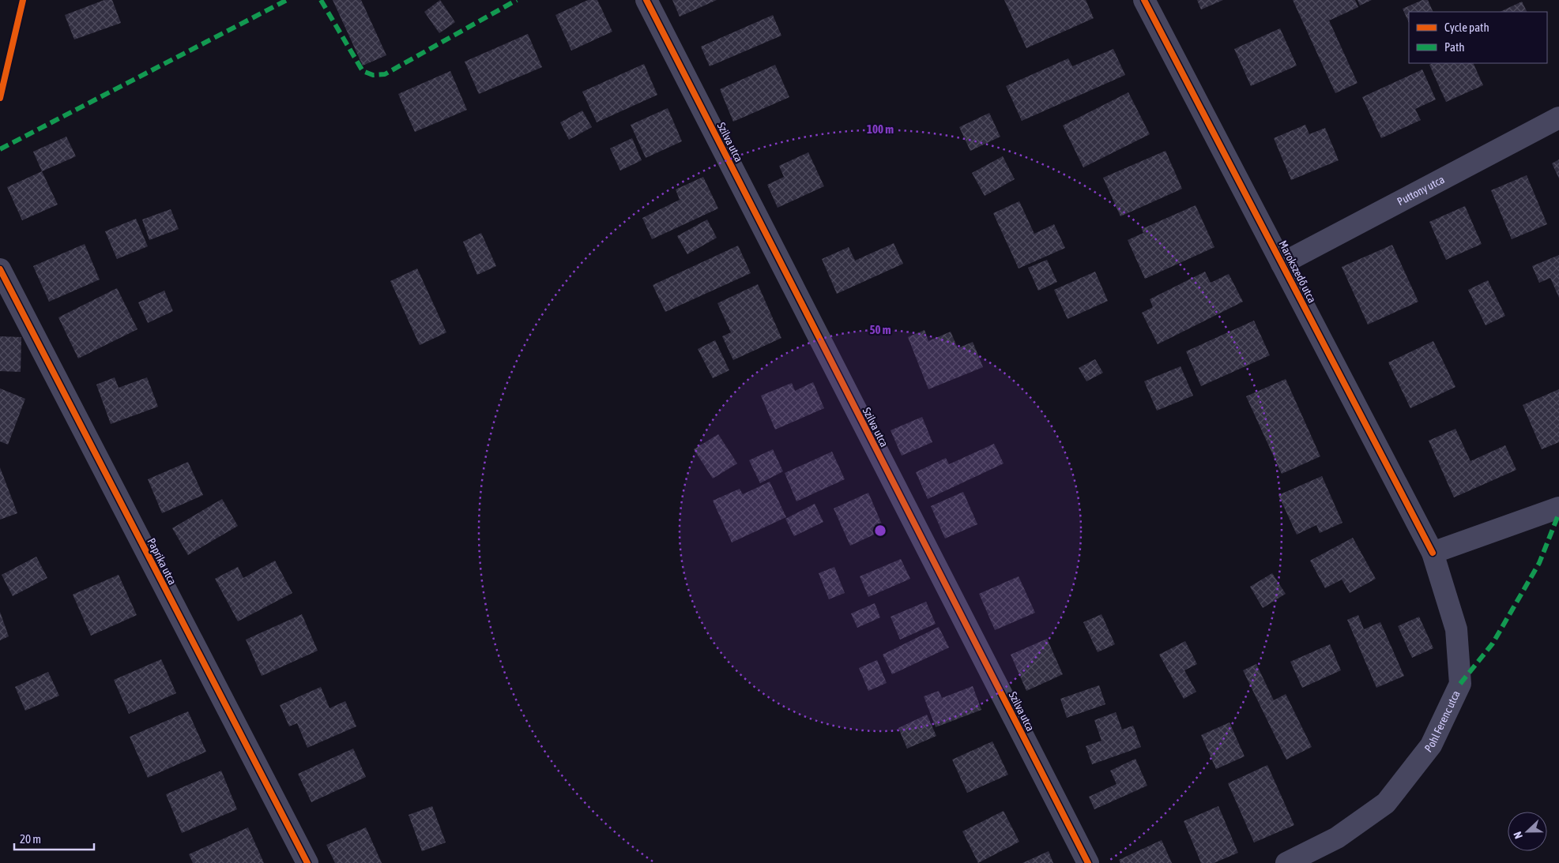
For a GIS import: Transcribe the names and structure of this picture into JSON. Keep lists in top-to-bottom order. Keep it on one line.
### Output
{"streets":{"street":["Szilva utca","Puttony utca","Marokszedő utca","Paprika utca","Pohl Ferenc utca"]},"crossings":[["Puttony utca","Marokszedő utca"],["Marokszedő utca","Pohl Ferenc utca"]],"legend":["Cycle path","Path"],"scale_bar":"20 m","north":"left","rings":["100 m","50 m"]}
